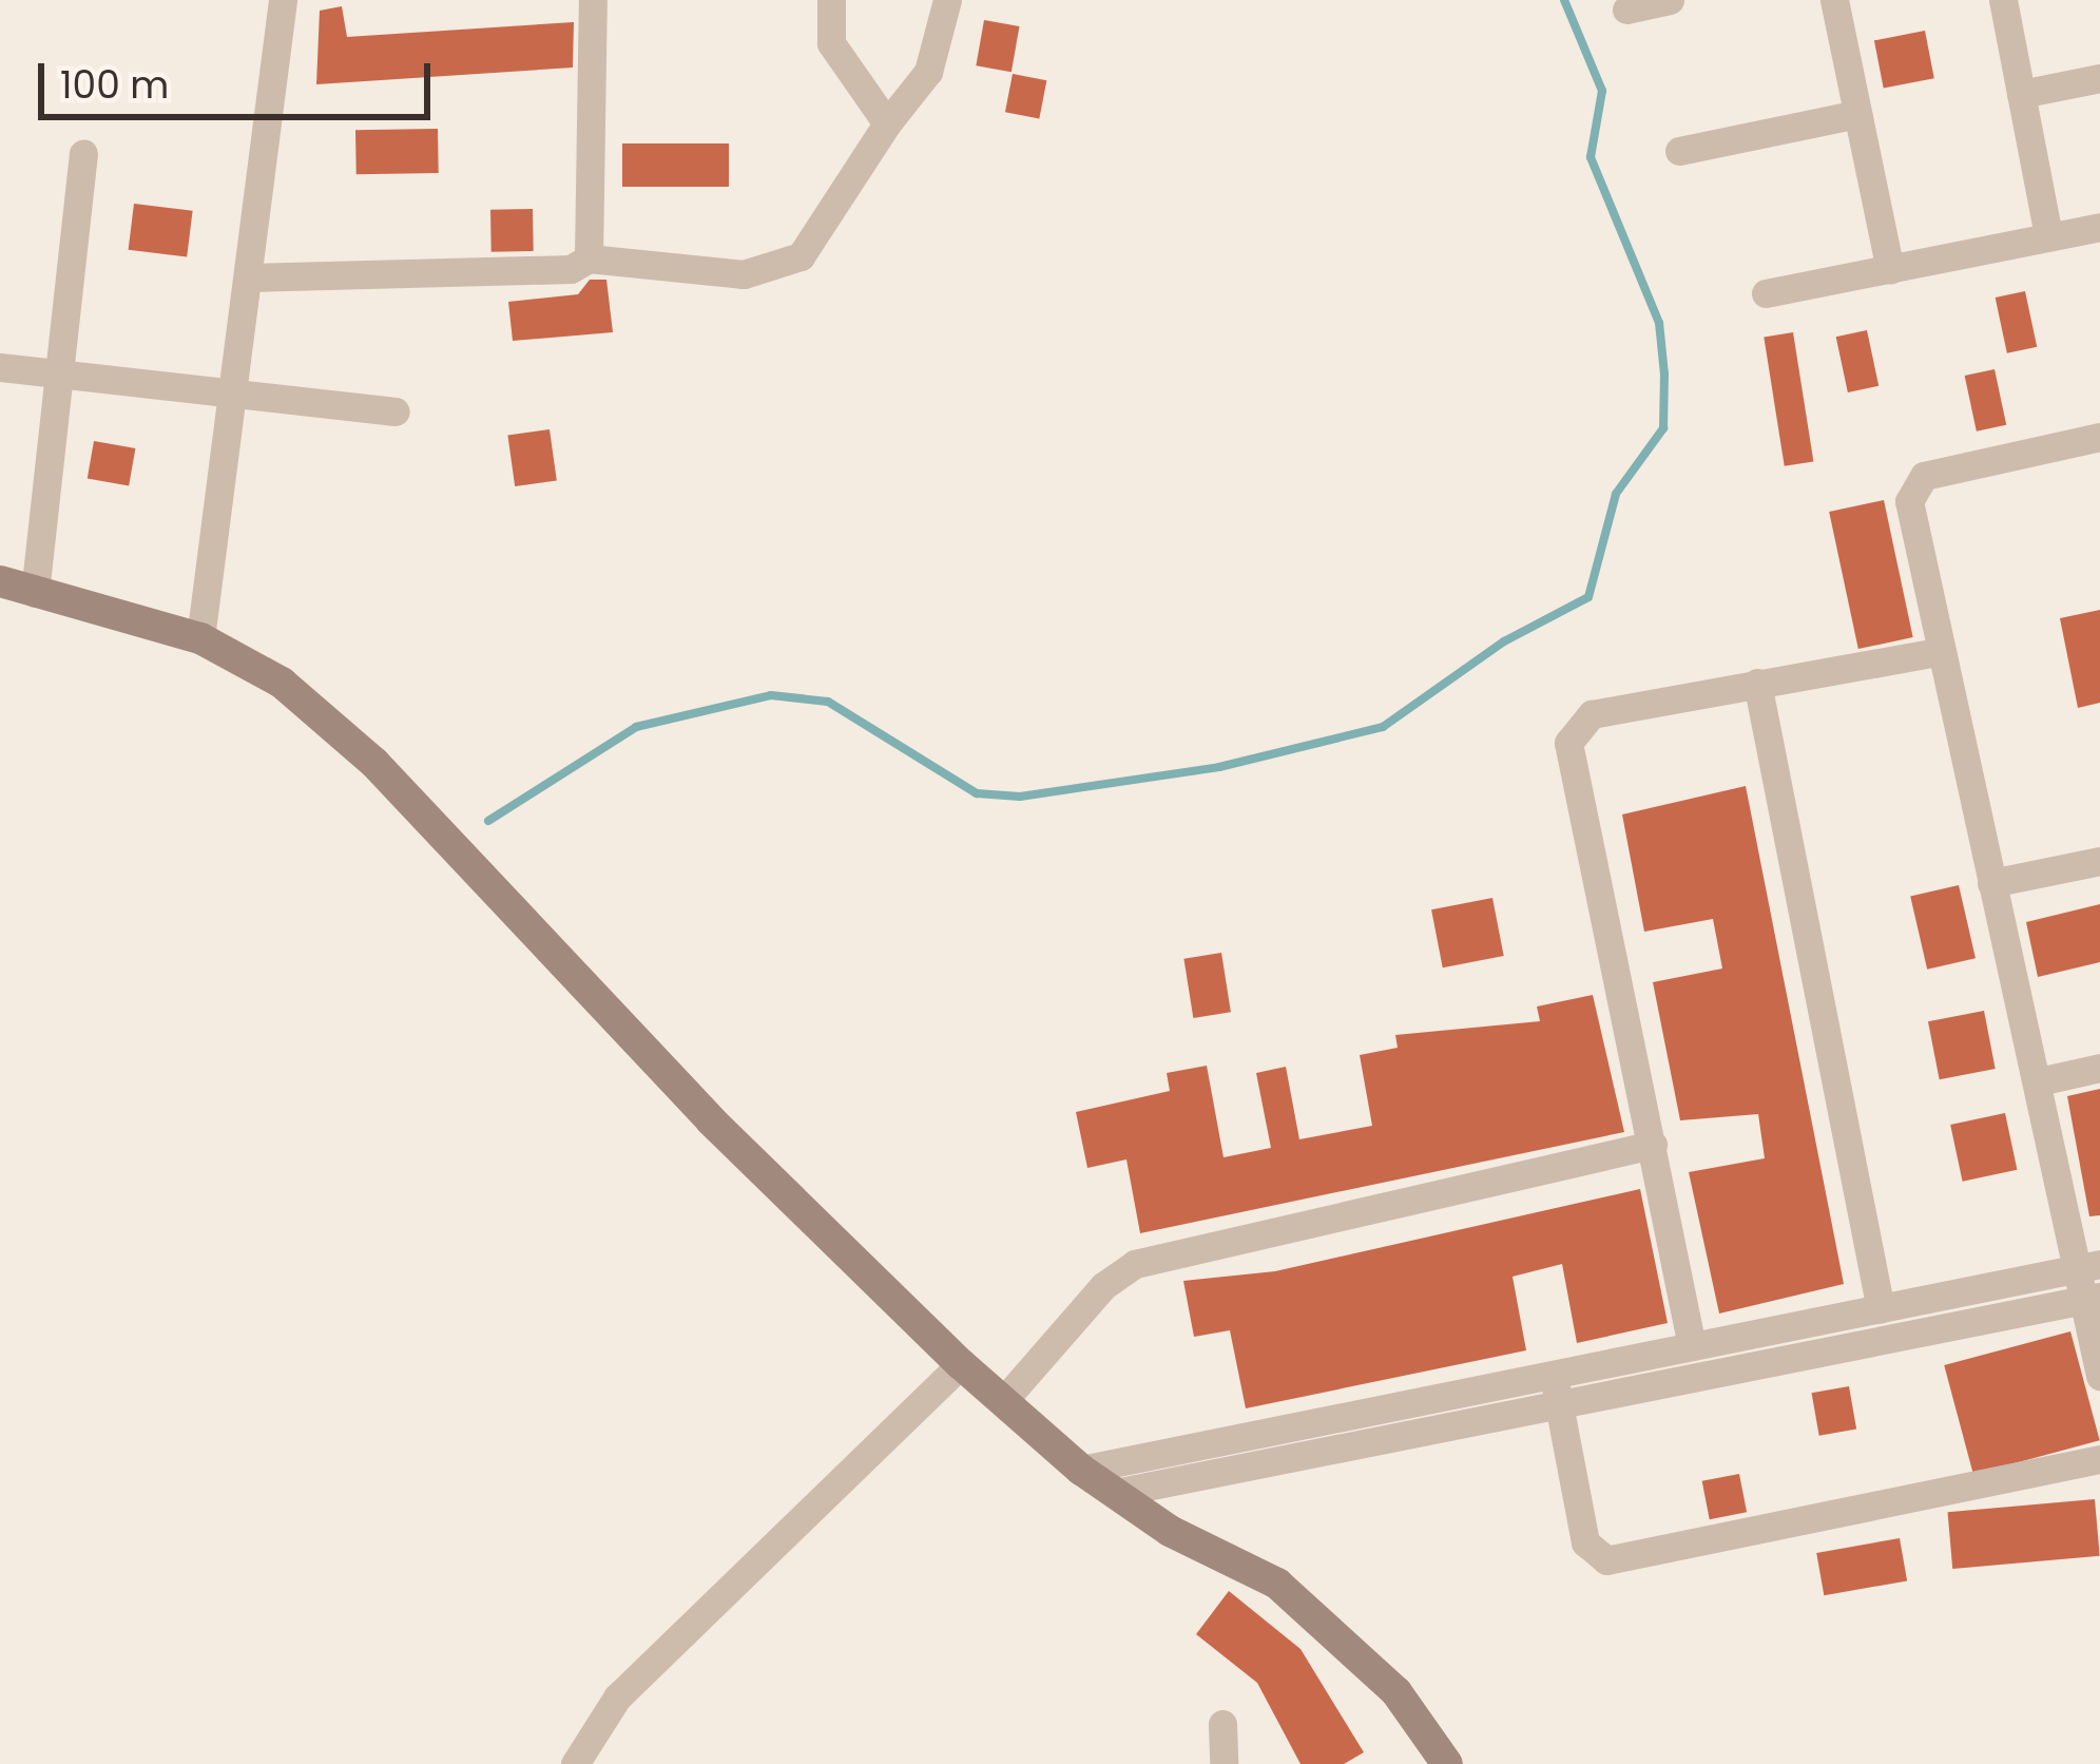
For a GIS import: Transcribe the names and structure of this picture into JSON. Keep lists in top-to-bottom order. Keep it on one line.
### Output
{"scale_bar":"100 m"}
